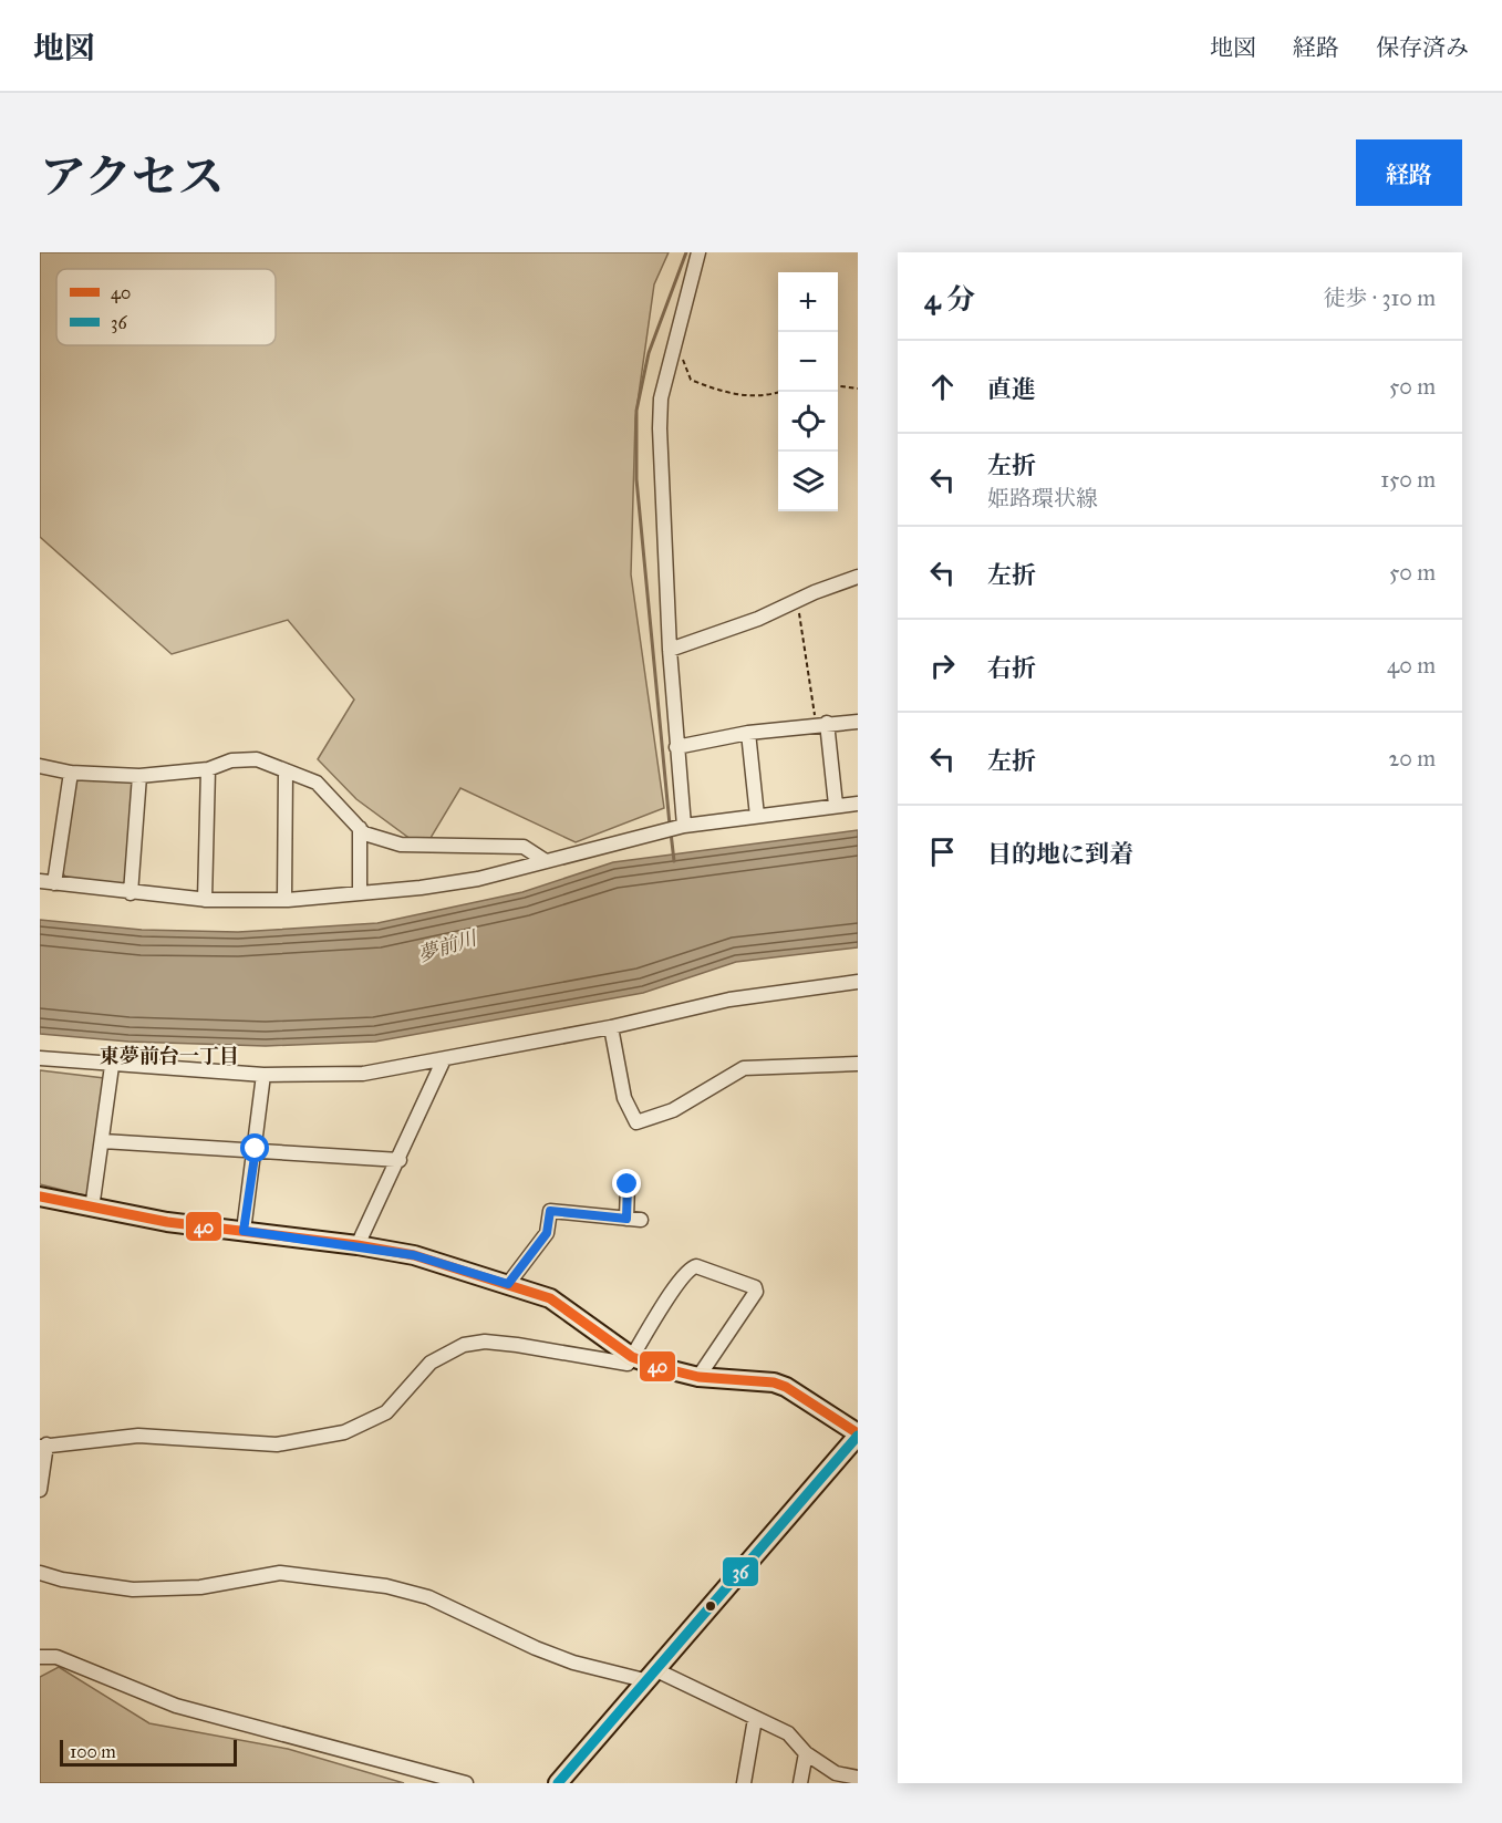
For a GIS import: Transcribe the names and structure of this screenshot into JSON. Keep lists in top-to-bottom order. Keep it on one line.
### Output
{"districts":["東夢前台一丁目"],"water":["夢前川"],"lines":["transit line 40","transit line 36"],"legend":["40","36"],"scale_bar":"100 m","page":{"header":"地図","nav":["地図","経路","保存済み"],"title":"アクセス","buttons":"経路","heading":["4 分","徒歩 · 310 m"],"map_buttons":["+","−"],"list":[["直進","50 m"],["左折","姫路環状線","150 m"],["左折","50 m"],["右折","40 m"],["左折","20 m"],"目的地に到着"],"scale":"100 m"}}
